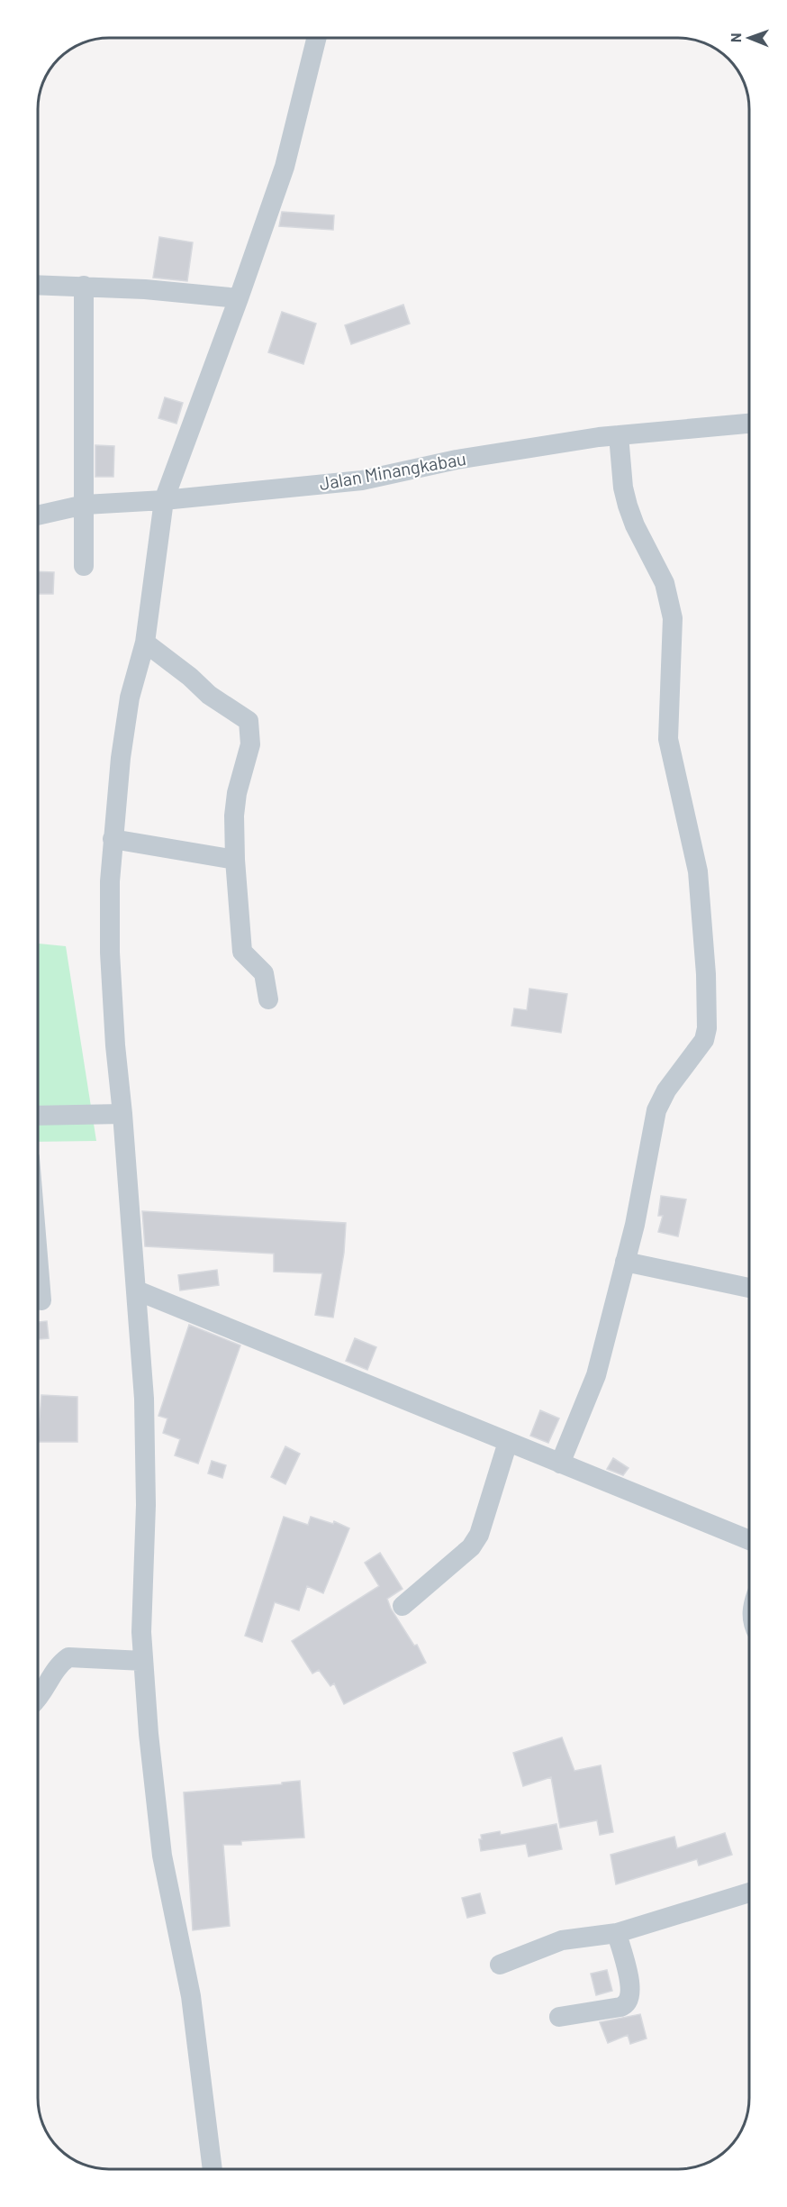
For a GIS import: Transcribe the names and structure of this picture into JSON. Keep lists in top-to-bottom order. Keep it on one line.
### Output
{"streets":{"street":["Jalan Minangkabau"]},"north":"left"}
